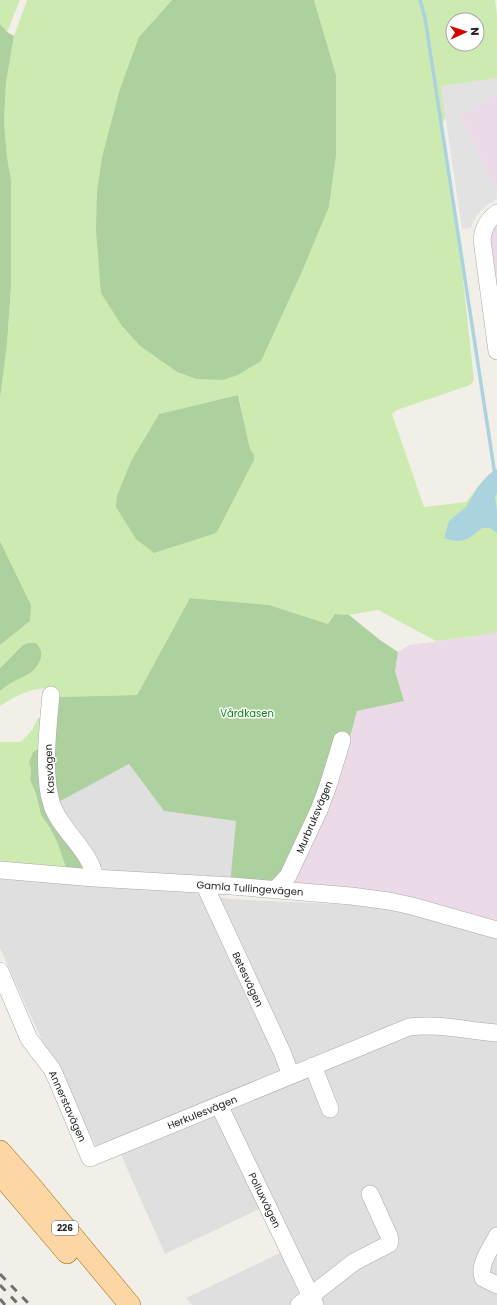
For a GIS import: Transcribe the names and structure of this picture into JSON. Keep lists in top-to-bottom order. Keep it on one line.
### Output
{"streets":{"main road":["226"],"street":["Kasvägen","Murbruksvägen","Gamla Tullingevägen","Betesvägen","Annerstavägen","Herkulesvägen","Polluxvägen"]},"crossings":[["Kasvägen","Gamla Tullingevägen"],["Murbruksvägen","Gamla Tullingevägen"],["Gamla Tullingevägen","Betesvägen"],["Betesvägen","Herkulesvägen"],["Annerstavägen","Herkulesvägen"],["Herkulesvägen","Polluxvägen"]],"parks":["Vårdkasen"],"north":"right"}
